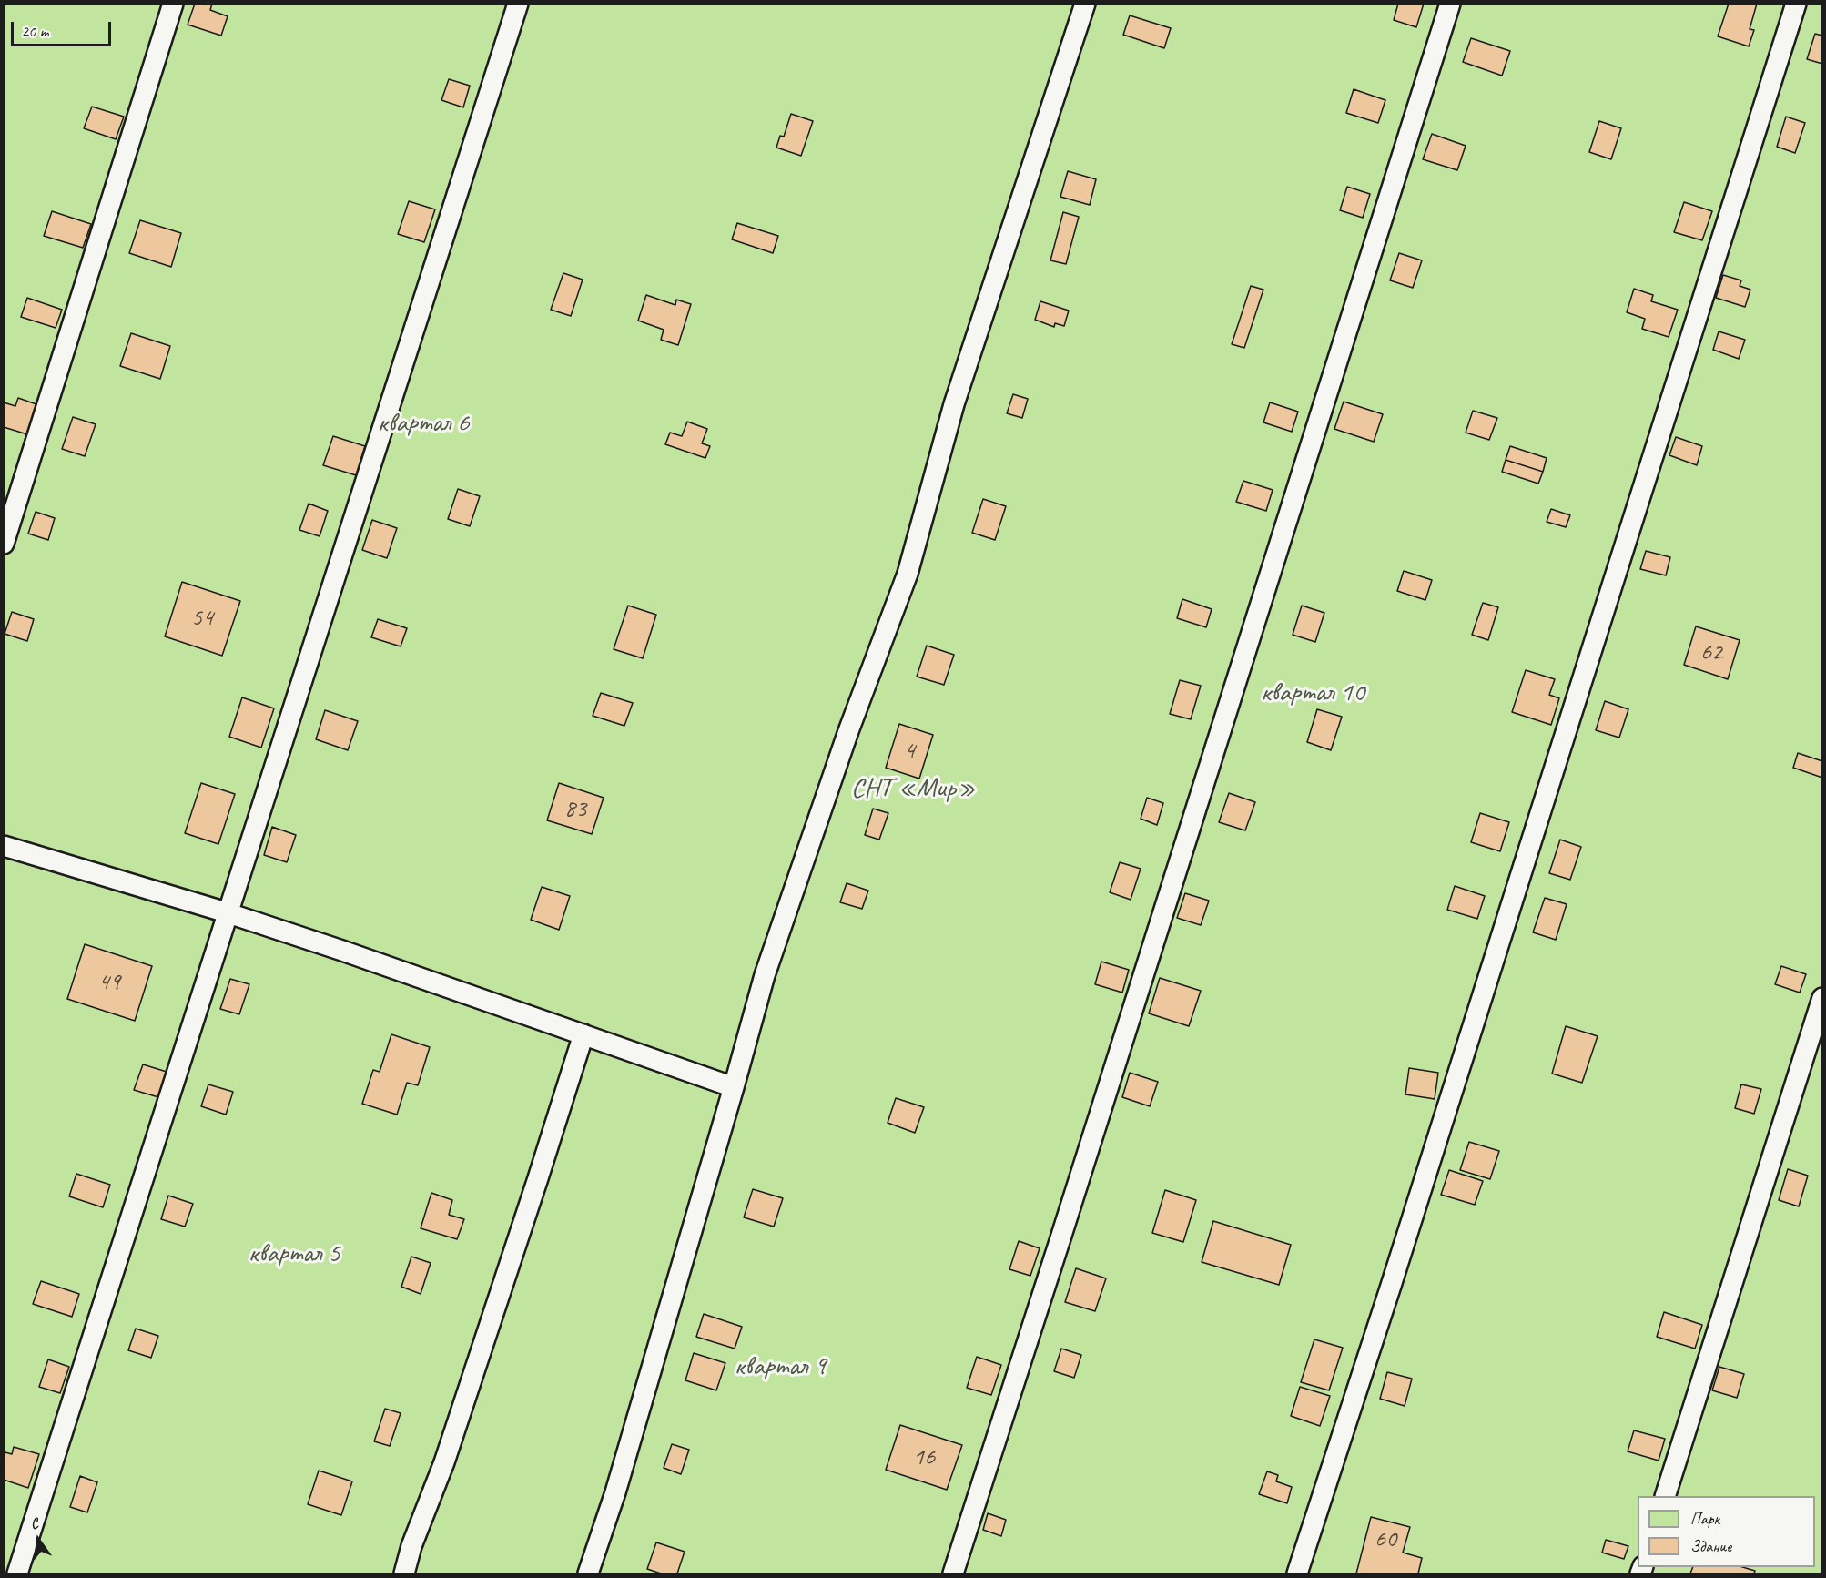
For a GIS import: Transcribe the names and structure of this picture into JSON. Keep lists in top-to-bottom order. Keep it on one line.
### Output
{"parks":["квартал 6","квартал 10","СНТ «Мир»","квартал 5","квартал 9"],"house_numbers":["54","62","4","83","49","16","60"],"legend":["Парк","Здание"],"scale_bar":"20 m","north":"top"}
